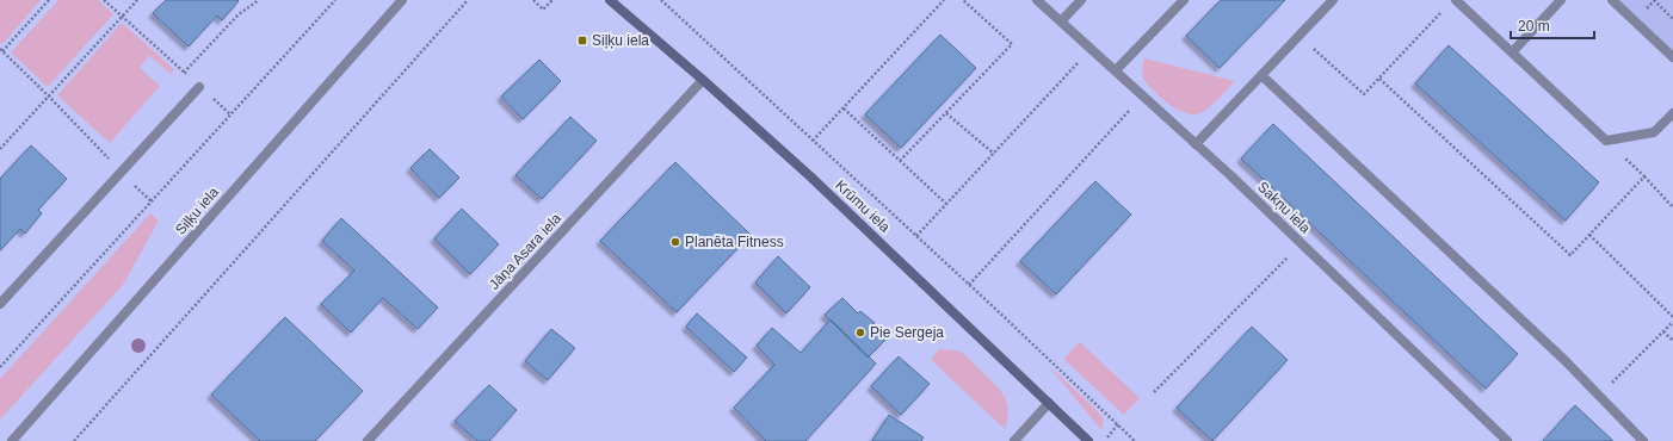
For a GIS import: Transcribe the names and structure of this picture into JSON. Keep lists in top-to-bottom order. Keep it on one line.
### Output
{"streets":{"street":["Krūmu iela","Sakņu iela","Siļķu iela","Jāņa Asara iela"]},"crossings":[["Krūmu iela","Jāņa Asara iela"]],"places":{"transit":["Siļķu iela"],"other":["Planēta Fitness","Pie Sergeja"]},"scale_bar":"20 m"}
